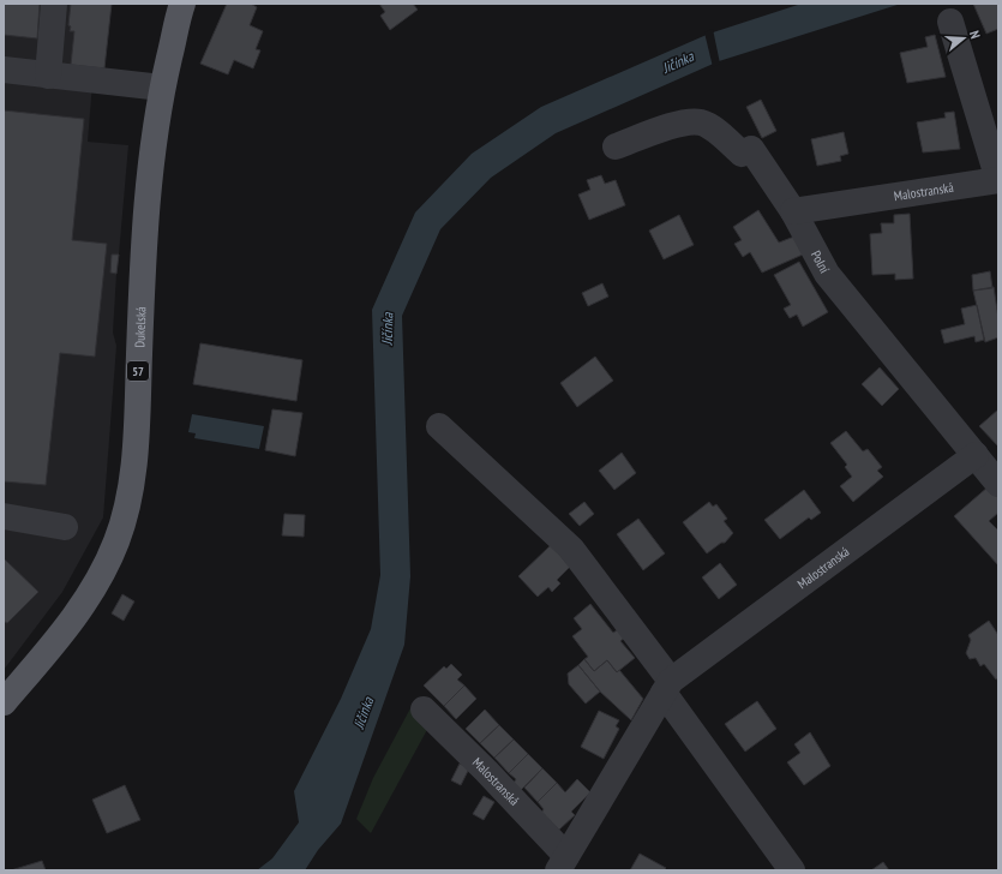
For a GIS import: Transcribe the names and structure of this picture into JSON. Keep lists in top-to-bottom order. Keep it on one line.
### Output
{"streets":{"main road":["Dukelská","57"],"street":["Malostranská","Polní"]},"crossings":[["Malostranská","Polní"]],"water":["Jičínka"],"north":"right"}
